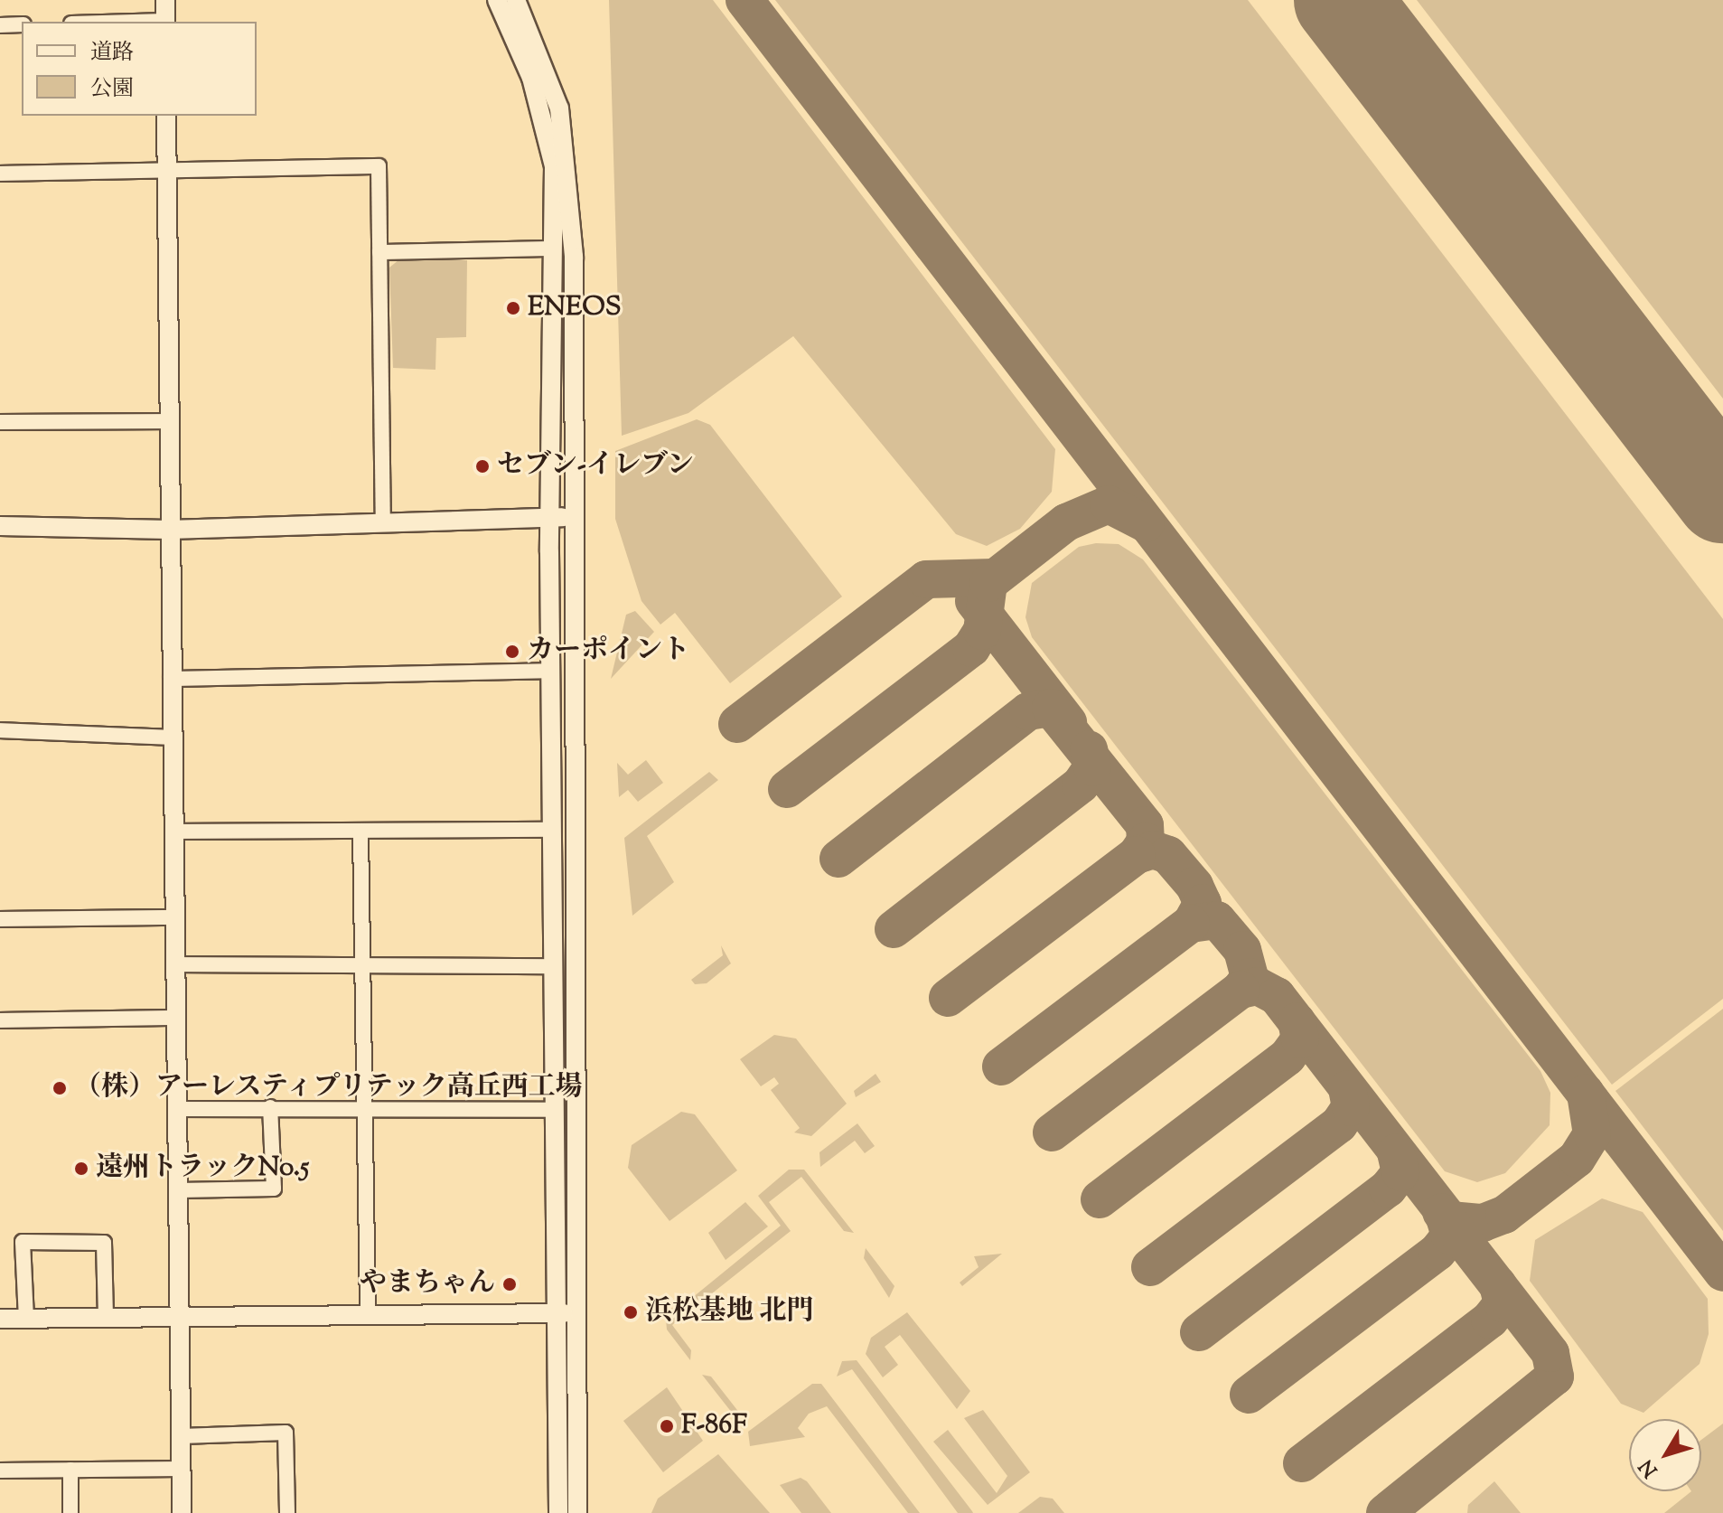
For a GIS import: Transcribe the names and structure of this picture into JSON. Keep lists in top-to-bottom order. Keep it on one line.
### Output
{"places":["ENEOS","セブン-イレブン","カーポイント","（株）アーレスティプリテック高丘西工場","遠州トラックNo.5","やまちゃん","浜松基地 北門","F-86F"],"legend":["道路","公園"],"north":"bottom left"}
